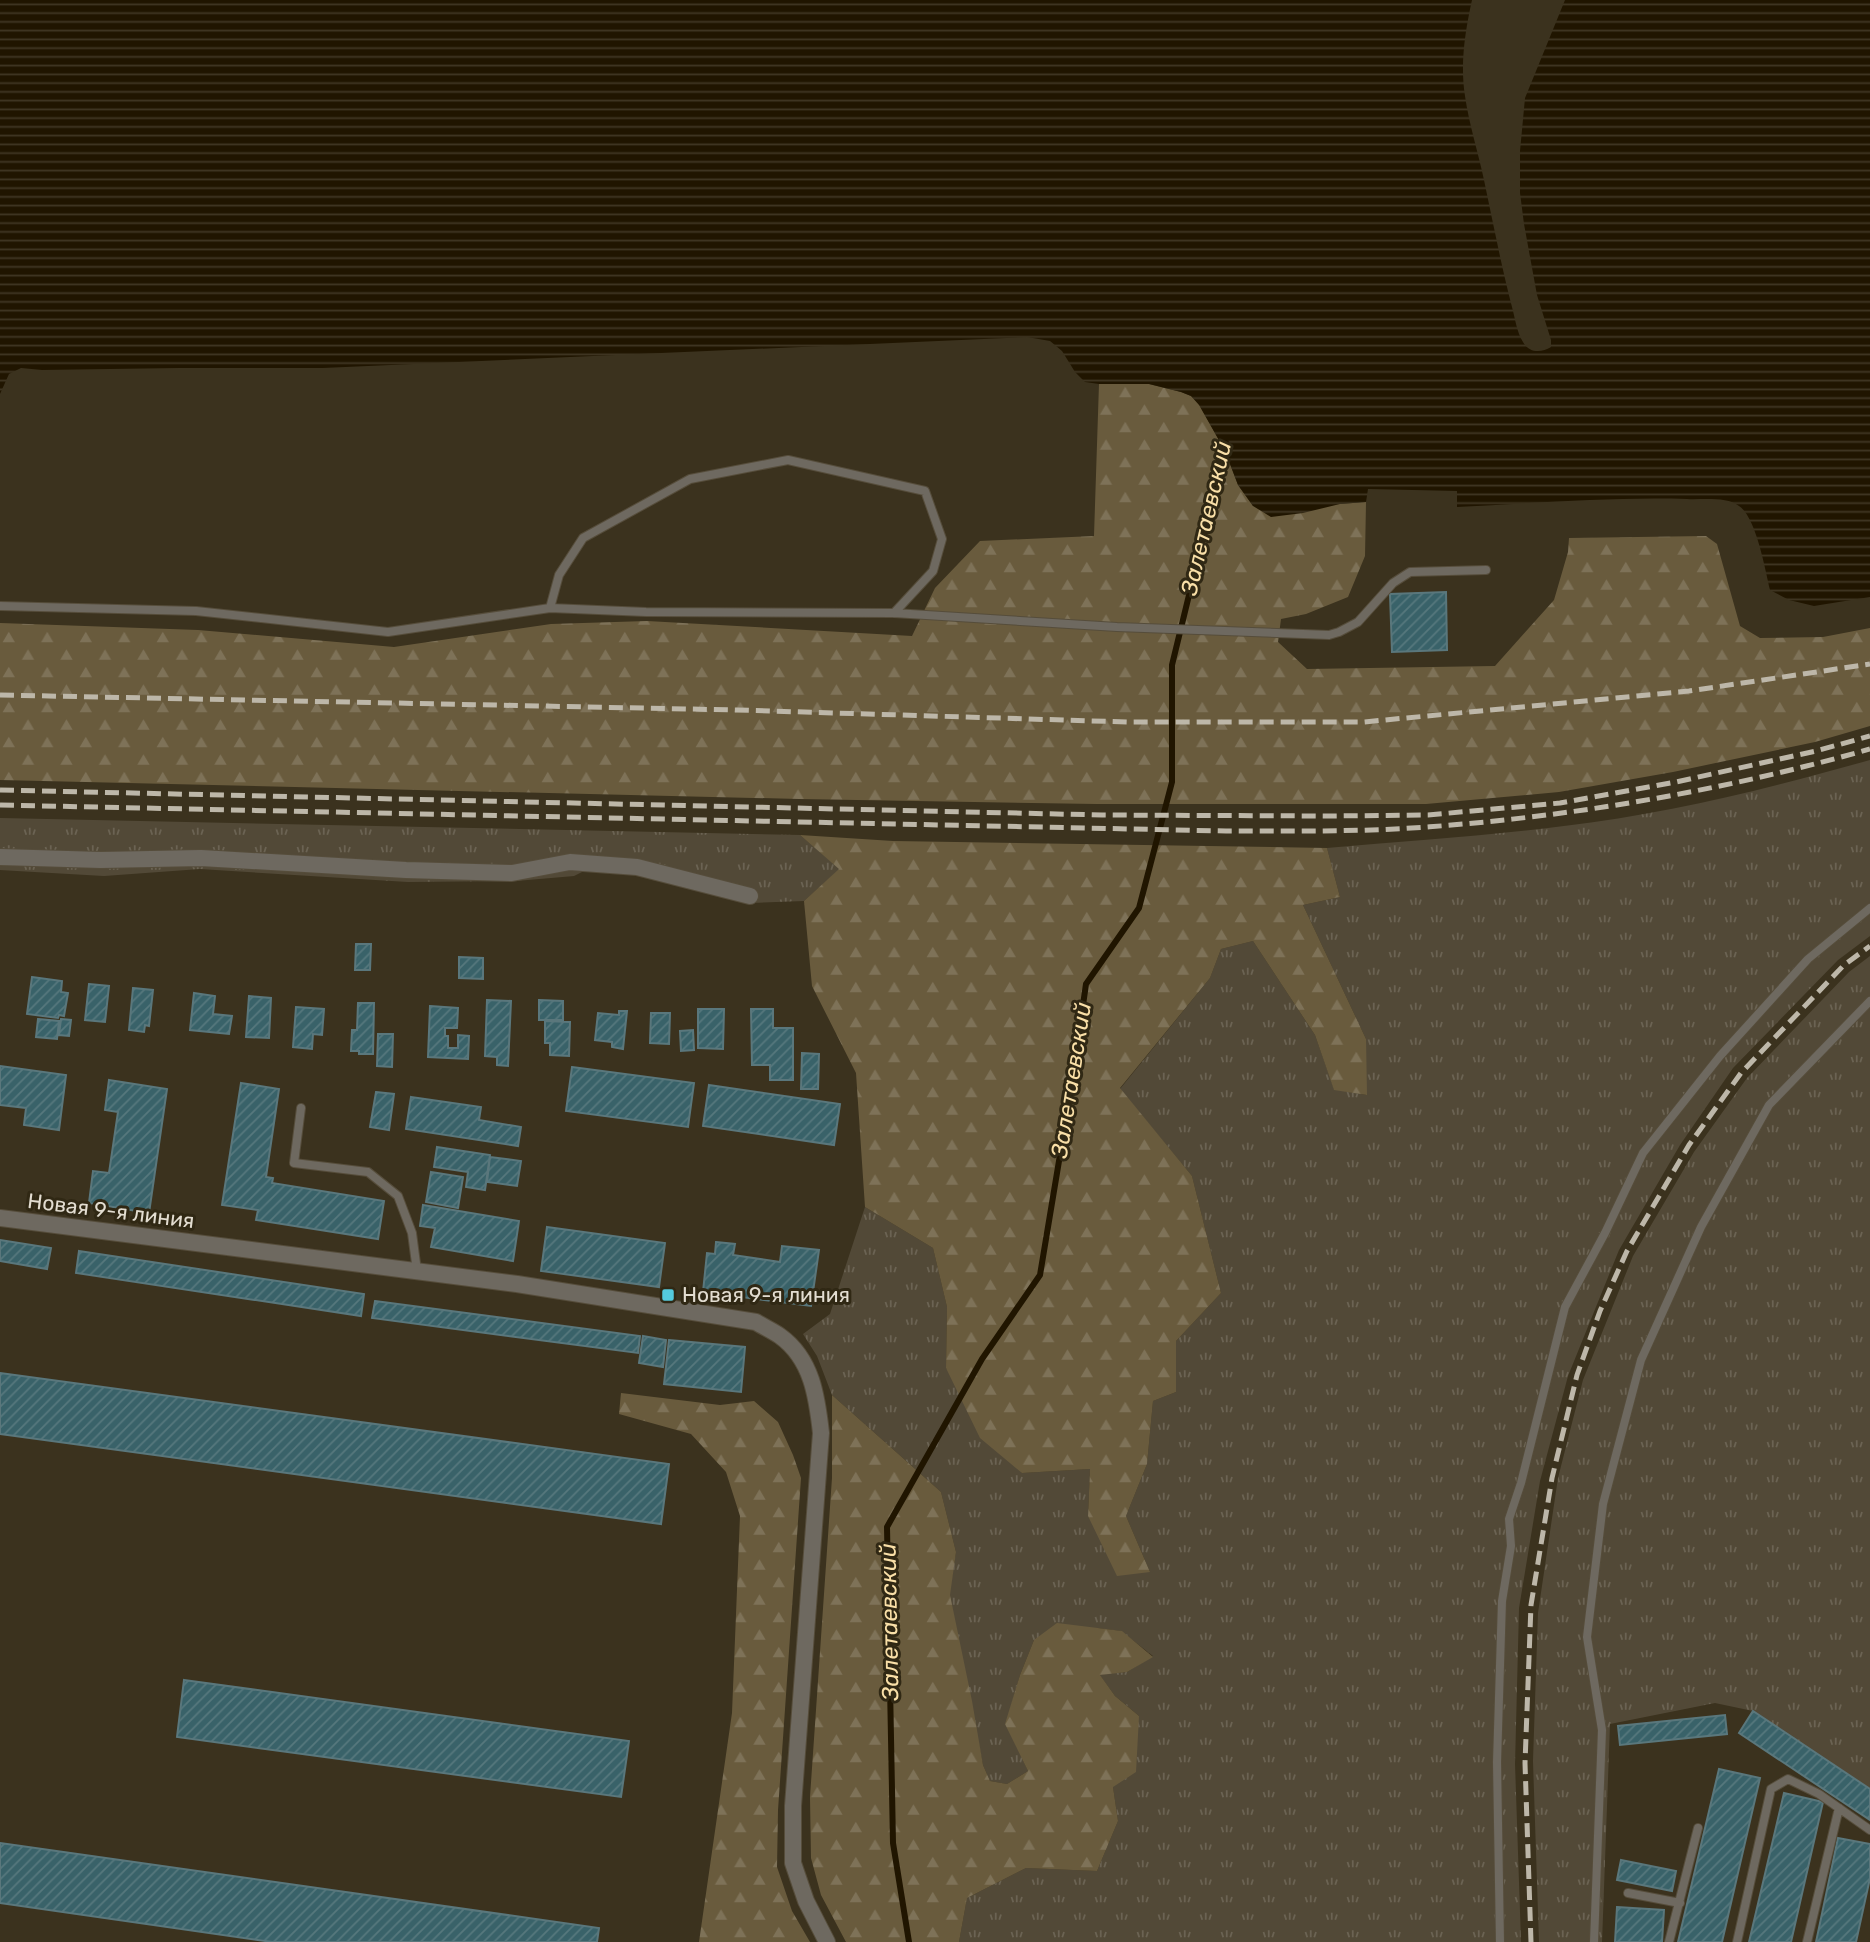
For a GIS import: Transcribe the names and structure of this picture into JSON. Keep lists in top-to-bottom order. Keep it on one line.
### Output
{"streets":{"street":["Новая 9-я линия"]},"water":["Залетаевский"],"places":{"transit":["Новая 9-я линия"]}}
